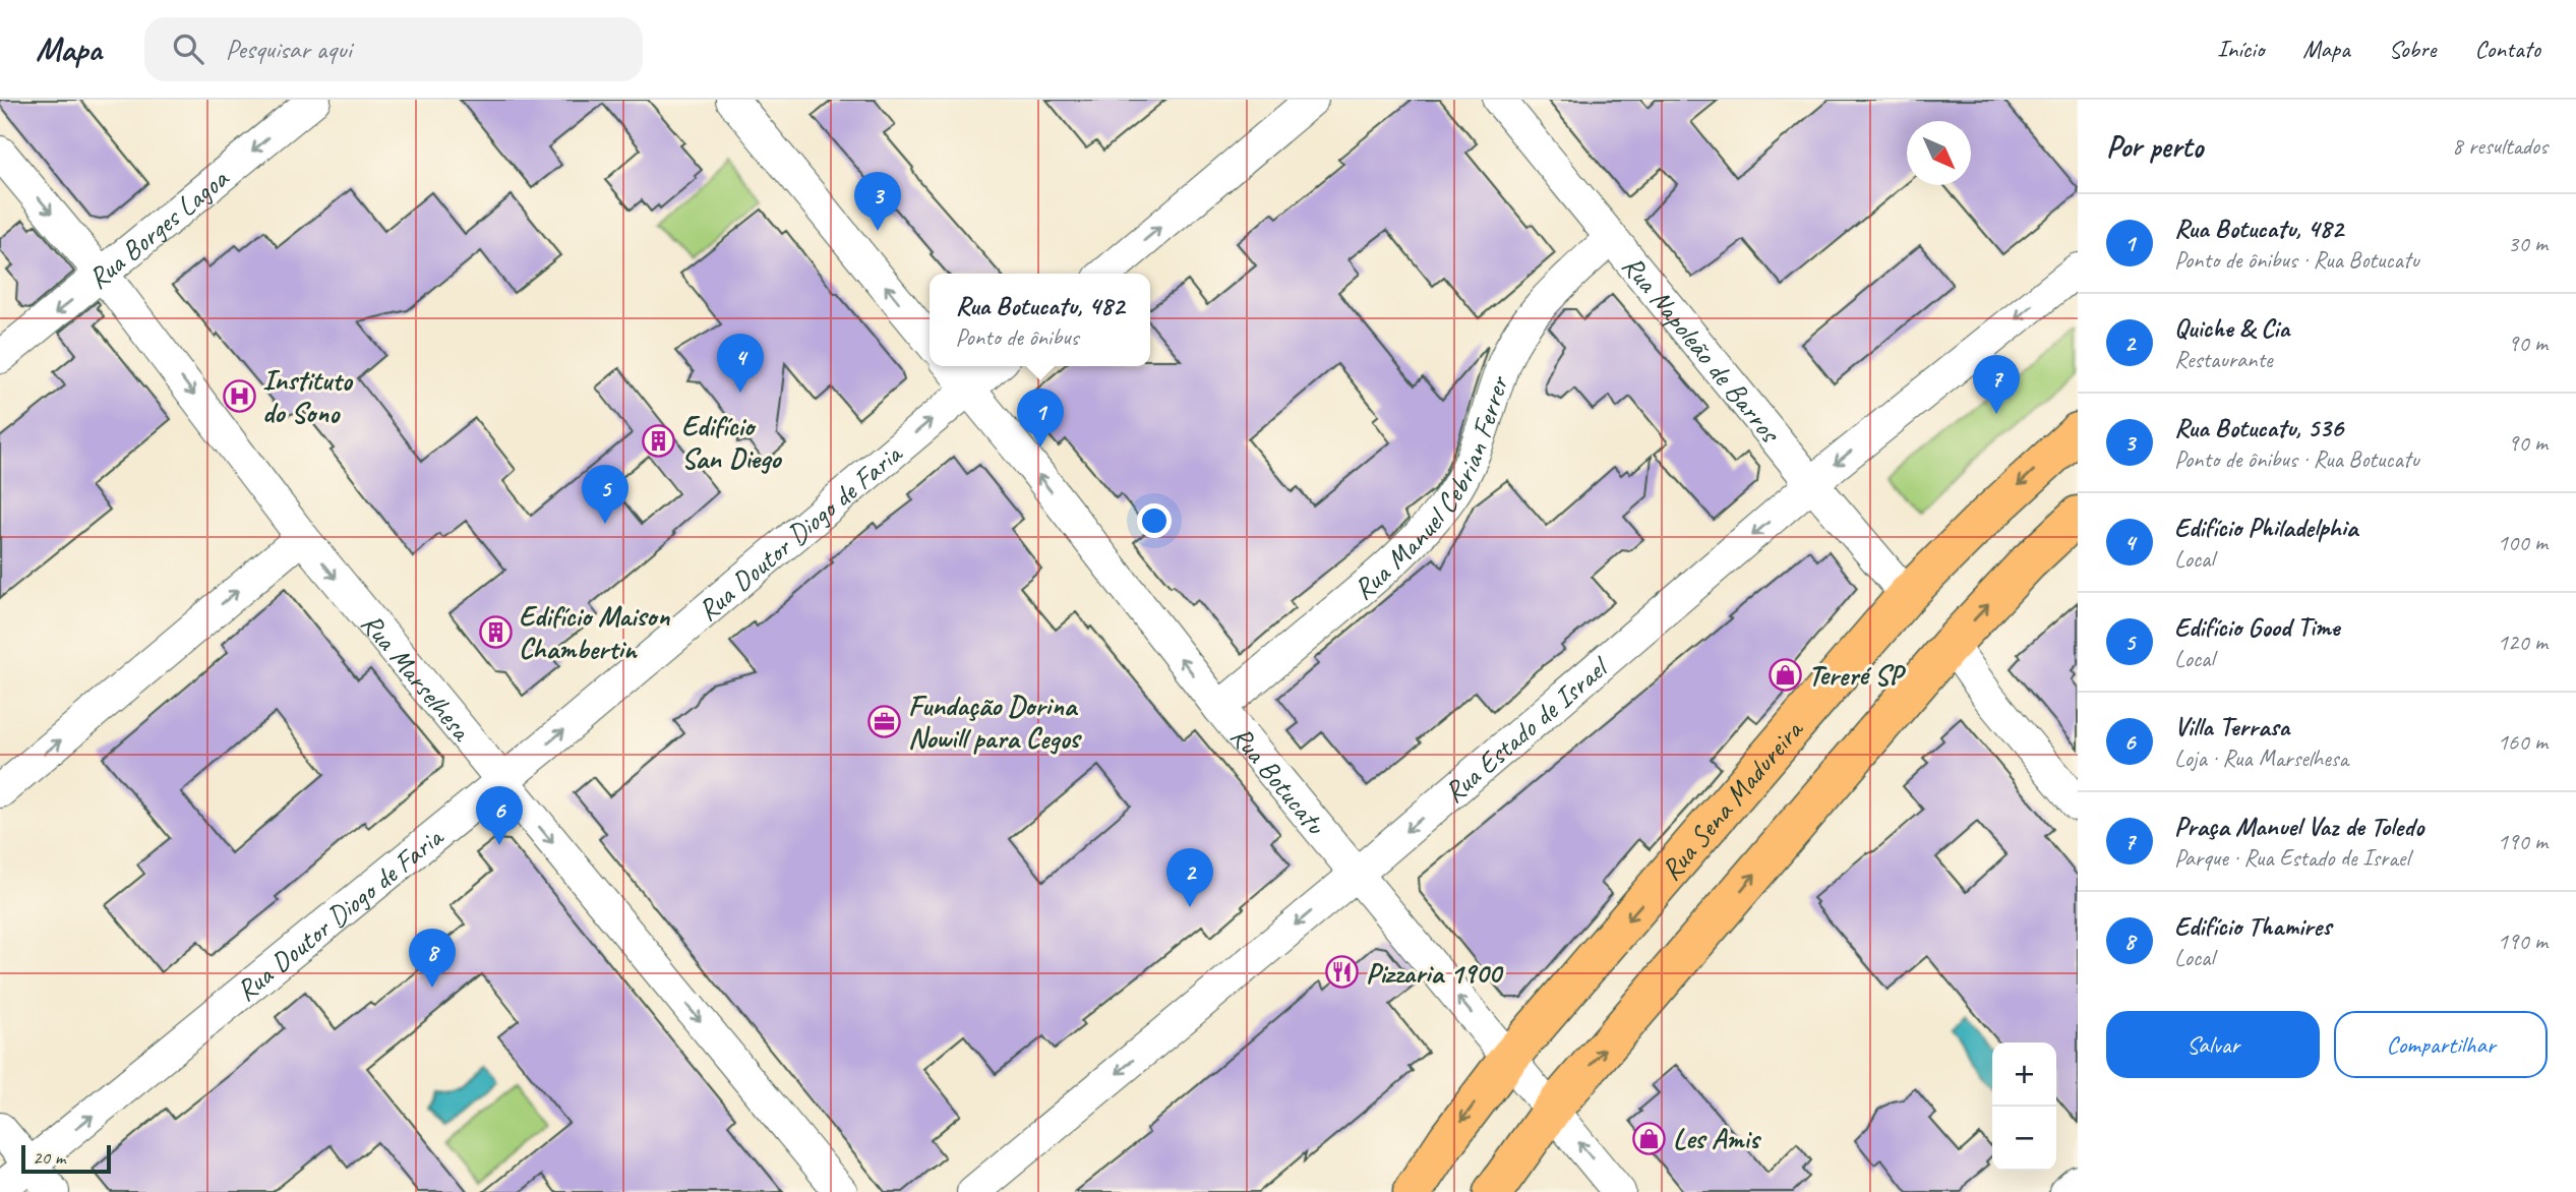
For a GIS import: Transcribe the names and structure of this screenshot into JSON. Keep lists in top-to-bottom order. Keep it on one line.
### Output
{"streets":{"main road":["Rua Sena Madureira"],"street":["Rua Borges Lagoa","Rua Napoleão de Barros","Rua Manuel Cebrian Ferrer","Rua Doutor Diogo de Faria","Rua Marselhesa","Rua Estado de Israel","Rua Botucatu"]},"crossings":[["Rua Borges Lagoa","Rua Marselhesa"],["Rua Napoleão de Barros","Rua Manuel Cebrian Ferrer"],["Rua Napoleão de Barros","Rua Estado de Israel"],["Rua Napoleão de Barros","Rua Sena Madureira"],["Rua Manuel Cebrian Ferrer","Rua Botucatu"],["Rua Doutor Diogo de Faria","Rua Marselhesa"],["Rua Doutor Diogo de Faria","Rua Botucatu"],["Rua Estado de Israel","Rua Botucatu"],["Rua Botucatu","Rua Sena Madureira"]],"one_way":["Rua Borges Lagoa","Rua Doutor Diogo de Faria","Rua Marselhesa","Rua Estado de Israel","Rua Botucatu"],"places":{"hospital":["Instituto do Sono"],"building":["Edifício San Diego","Edifício Maison Chambertin"],"shop":["Tereré SP","Les Amis"],"office":["Fundação Dorina Nowill para Cegos"],"restaurant":["Pizzaria 1900"]},"scale_bar":"20 m","north":"bottom right","page":{"header":"Mapa","search":"Pesquisar aqui","nav":["Início","Mapa","Sobre","Contato"],"heading":["Por perto","8 resultados"],"pins":["3","4","7","1","5","6","2","8"],"list":[{"mark":"1","name":"Rua Botucatu, 482","note":"Ponto de ônibus · Rua Botucatu","value":"30 m"},{"mark":"2","name":"Quiche & Cia","note":"Restaurante","value":"90 m"},{"mark":"3","name":"Rua Botucatu, 536","note":"Ponto de ônibus · Rua Botucatu","value":"90 m"},{"mark":"4","name":"Edifício Philadelphia","note":"Local","value":"100 m"},{"mark":"5","name":"Edifício Good Time","note":"Local","value":"120 m"},{"mark":"6","name":"Villa Terrasa","note":"Loja · Rua Marselhesa","value":"160 m"},{"mark":"7","name":"Praça Manuel Vaz de Toledo","note":"Parque · Rua Estado de Israel","value":"190 m"},{"mark":"8","name":"Edifício Thamires","note":"Local","value":"190 m"}],"popup":["Rua Botucatu, 482","Ponto de ônibus"],"buttons":["Salvar","Compartilhar"],"map_buttons":["+","−"],"scale":"20 m"}}
